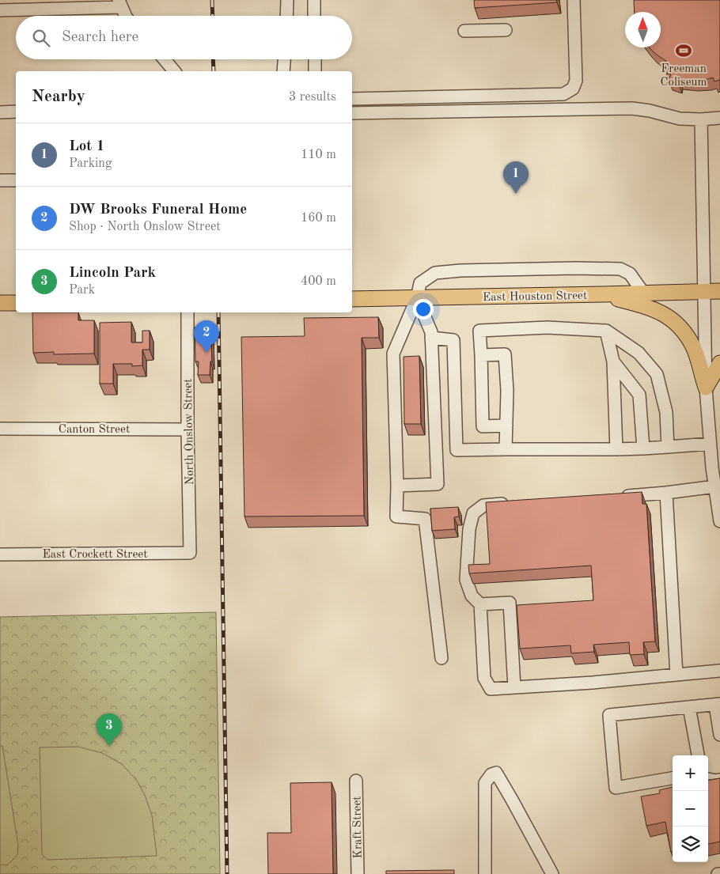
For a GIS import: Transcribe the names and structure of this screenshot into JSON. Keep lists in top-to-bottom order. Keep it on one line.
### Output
{"streets":{"main road":["East Houston Street"],"street":["Canton Street","North Onslow Street","East Crockett Street","Kraft Street"]},"crossings":[["Canton Street","North Onslow Street"],["North Onslow Street","East Crockett Street"]],"places":{"sports":["Freeman Coliseum"]},"north":"top","page":{"search":"Search here","heading":["Nearby","3 results"],"list":[{"mark":"1","name":"Lot 1","note":"Parking","value":"110 m"},{"mark":"2","name":"DW Brooks Funeral Home","note":"Shop · North Onslow Street","value":"160 m"},{"mark":"3","name":"Lincoln Park","note":"Park","value":"400 m"}],"pins":["1","2","3"],"map_buttons":["+","−"]}}
